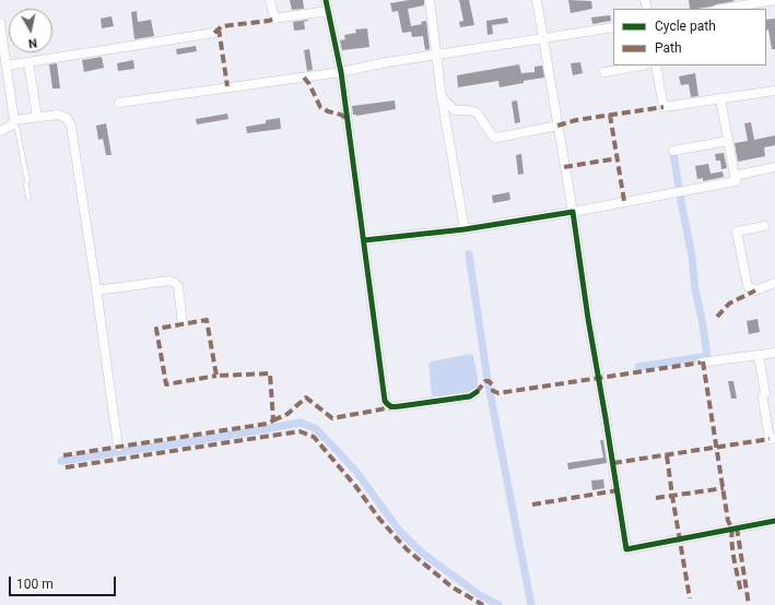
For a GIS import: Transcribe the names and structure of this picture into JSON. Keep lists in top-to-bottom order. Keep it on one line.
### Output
{"legend":["Cycle path","Path"],"scale_bar":"100 m","north":"bottom"}
